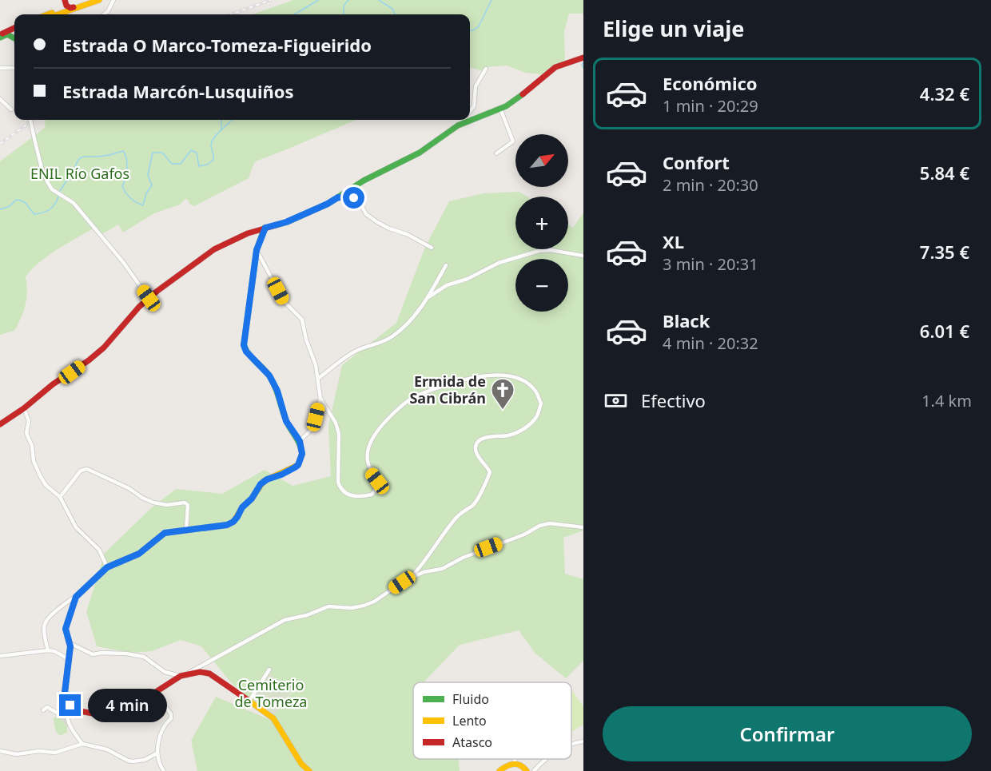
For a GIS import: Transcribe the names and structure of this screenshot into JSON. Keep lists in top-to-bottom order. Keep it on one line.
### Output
{"parks":["ENIL Río Gafos","Cemiterio de Tomeza"],"places":{"church":["Ermida de San Cibrán"]},"legend":["Fluido","Lento","Atasco"],"north":"top right","page":{"heading":"Elige un viaje","banner":["Estrada O Marco-Tomeza-Figueirido","Estrada Marcón-Lusquiños"],"list":[{"name":"Económico","note":"1 min · 20:29","value":"4.32 €"},{"name":"Confort","note":"2 min · 20:30","value":"5.84 €"},{"name":"XL","note":"3 min · 20:31","value":"7.35 €"},{"name":"Black","note":"4 min · 20:32","value":"6.01 €"}],"map_buttons":["+","−"],"pay":["Efectivo","1.4 km"],"bubble":"4 min","buttons":"Confirmar"}}
